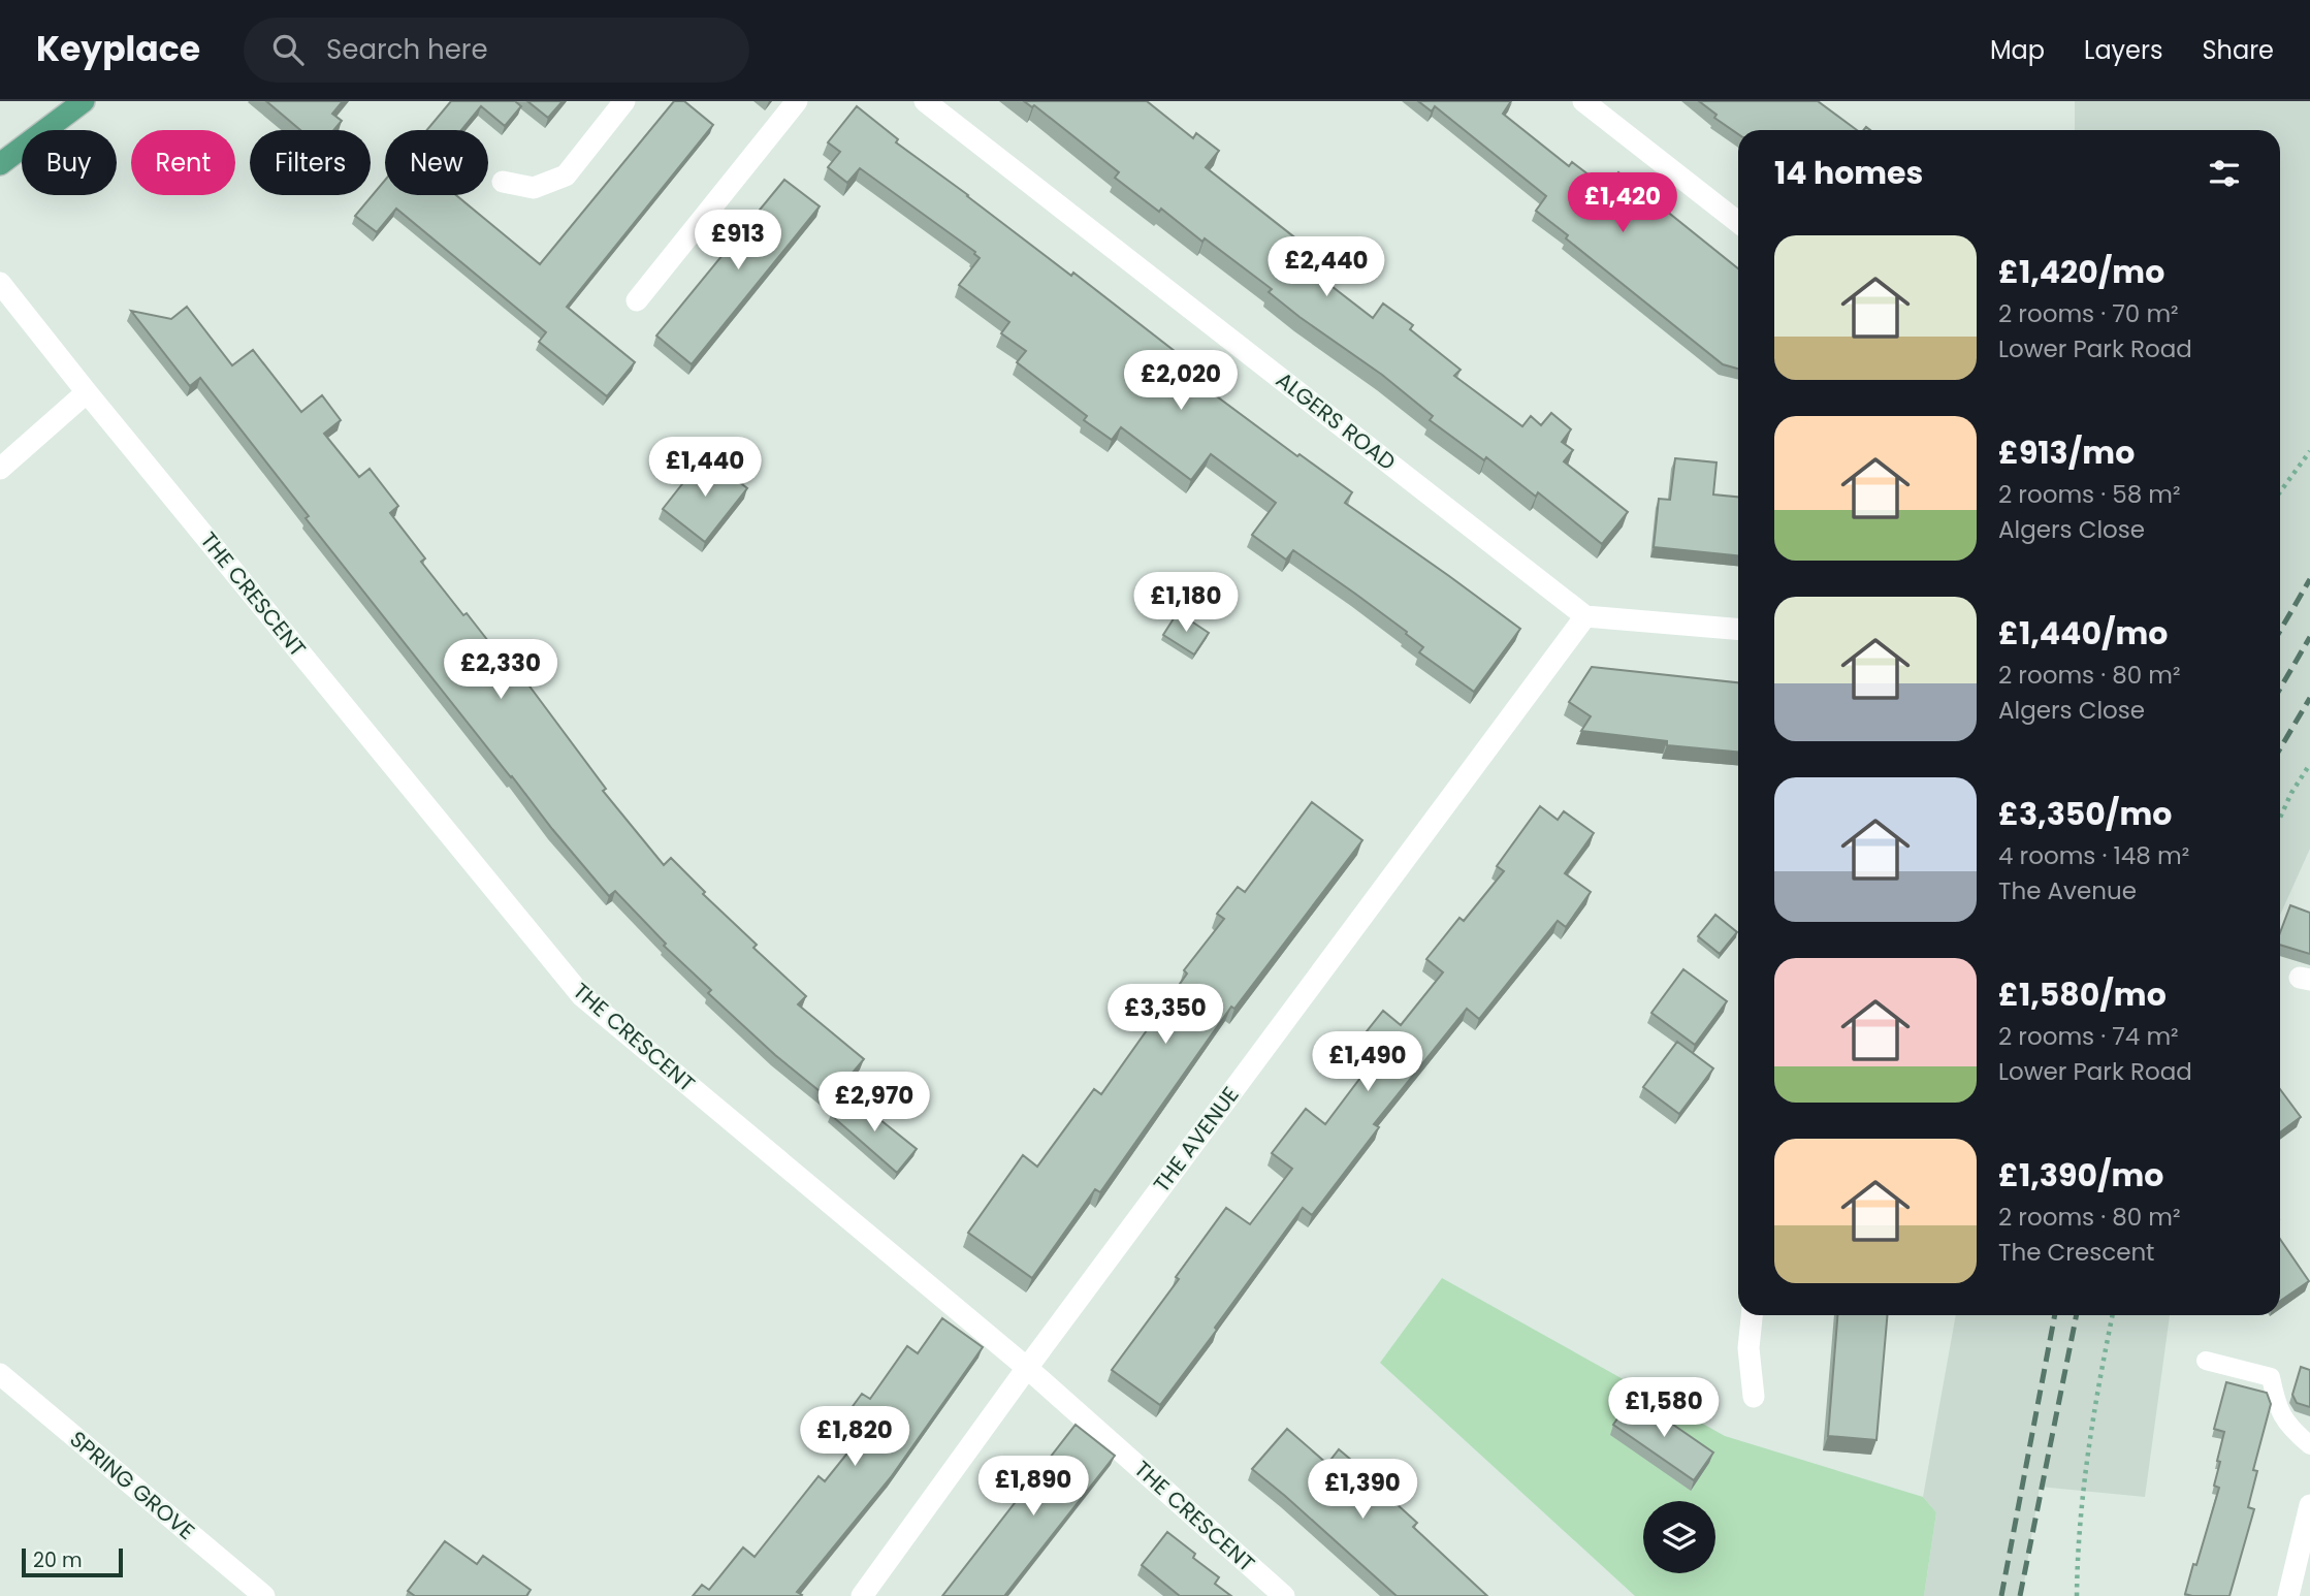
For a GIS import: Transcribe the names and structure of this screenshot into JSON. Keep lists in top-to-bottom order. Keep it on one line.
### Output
{"streets":{"street":["ALGERS ROAD","THE CRESCENT","THE AVENUE","SPRING GROVE"]},"crossings":[["ALGERS ROAD","THE AVENUE"],["THE CRESCENT","THE AVENUE"]],"scale_bar":"20 m","page":{"header":"Keyplace","search":"Search here","nav":["Map","Layers","Share"],"chip":["Buy","Rent","Filters","New"],"heading":"14 homes","price":["£1,420","£913","£2,440","£2,020","£1,440","£1,180","£2,330","£3,350","£1,490","£2,970","£1,580","£1,820","£1,890","£1,390"],"list":[{"name":"£1,420/mo","note":"2 rooms · 70 m² · Lower Park Road"},{"name":"£913/mo","note":"2 rooms · 58 m² · Algers Close"},{"name":"£1,440/mo","note":"2 rooms · 80 m² · Algers Close"},{"name":"£3,350/mo","note":"4 rooms · 148 m² · The Avenue"},{"name":"£1,580/mo","note":"2 rooms · 74 m² · Lower Park Road"},{"name":"£1,390/mo","note":"2 rooms · 80 m² · The Crescent"}],"scale":"20 m"}}
